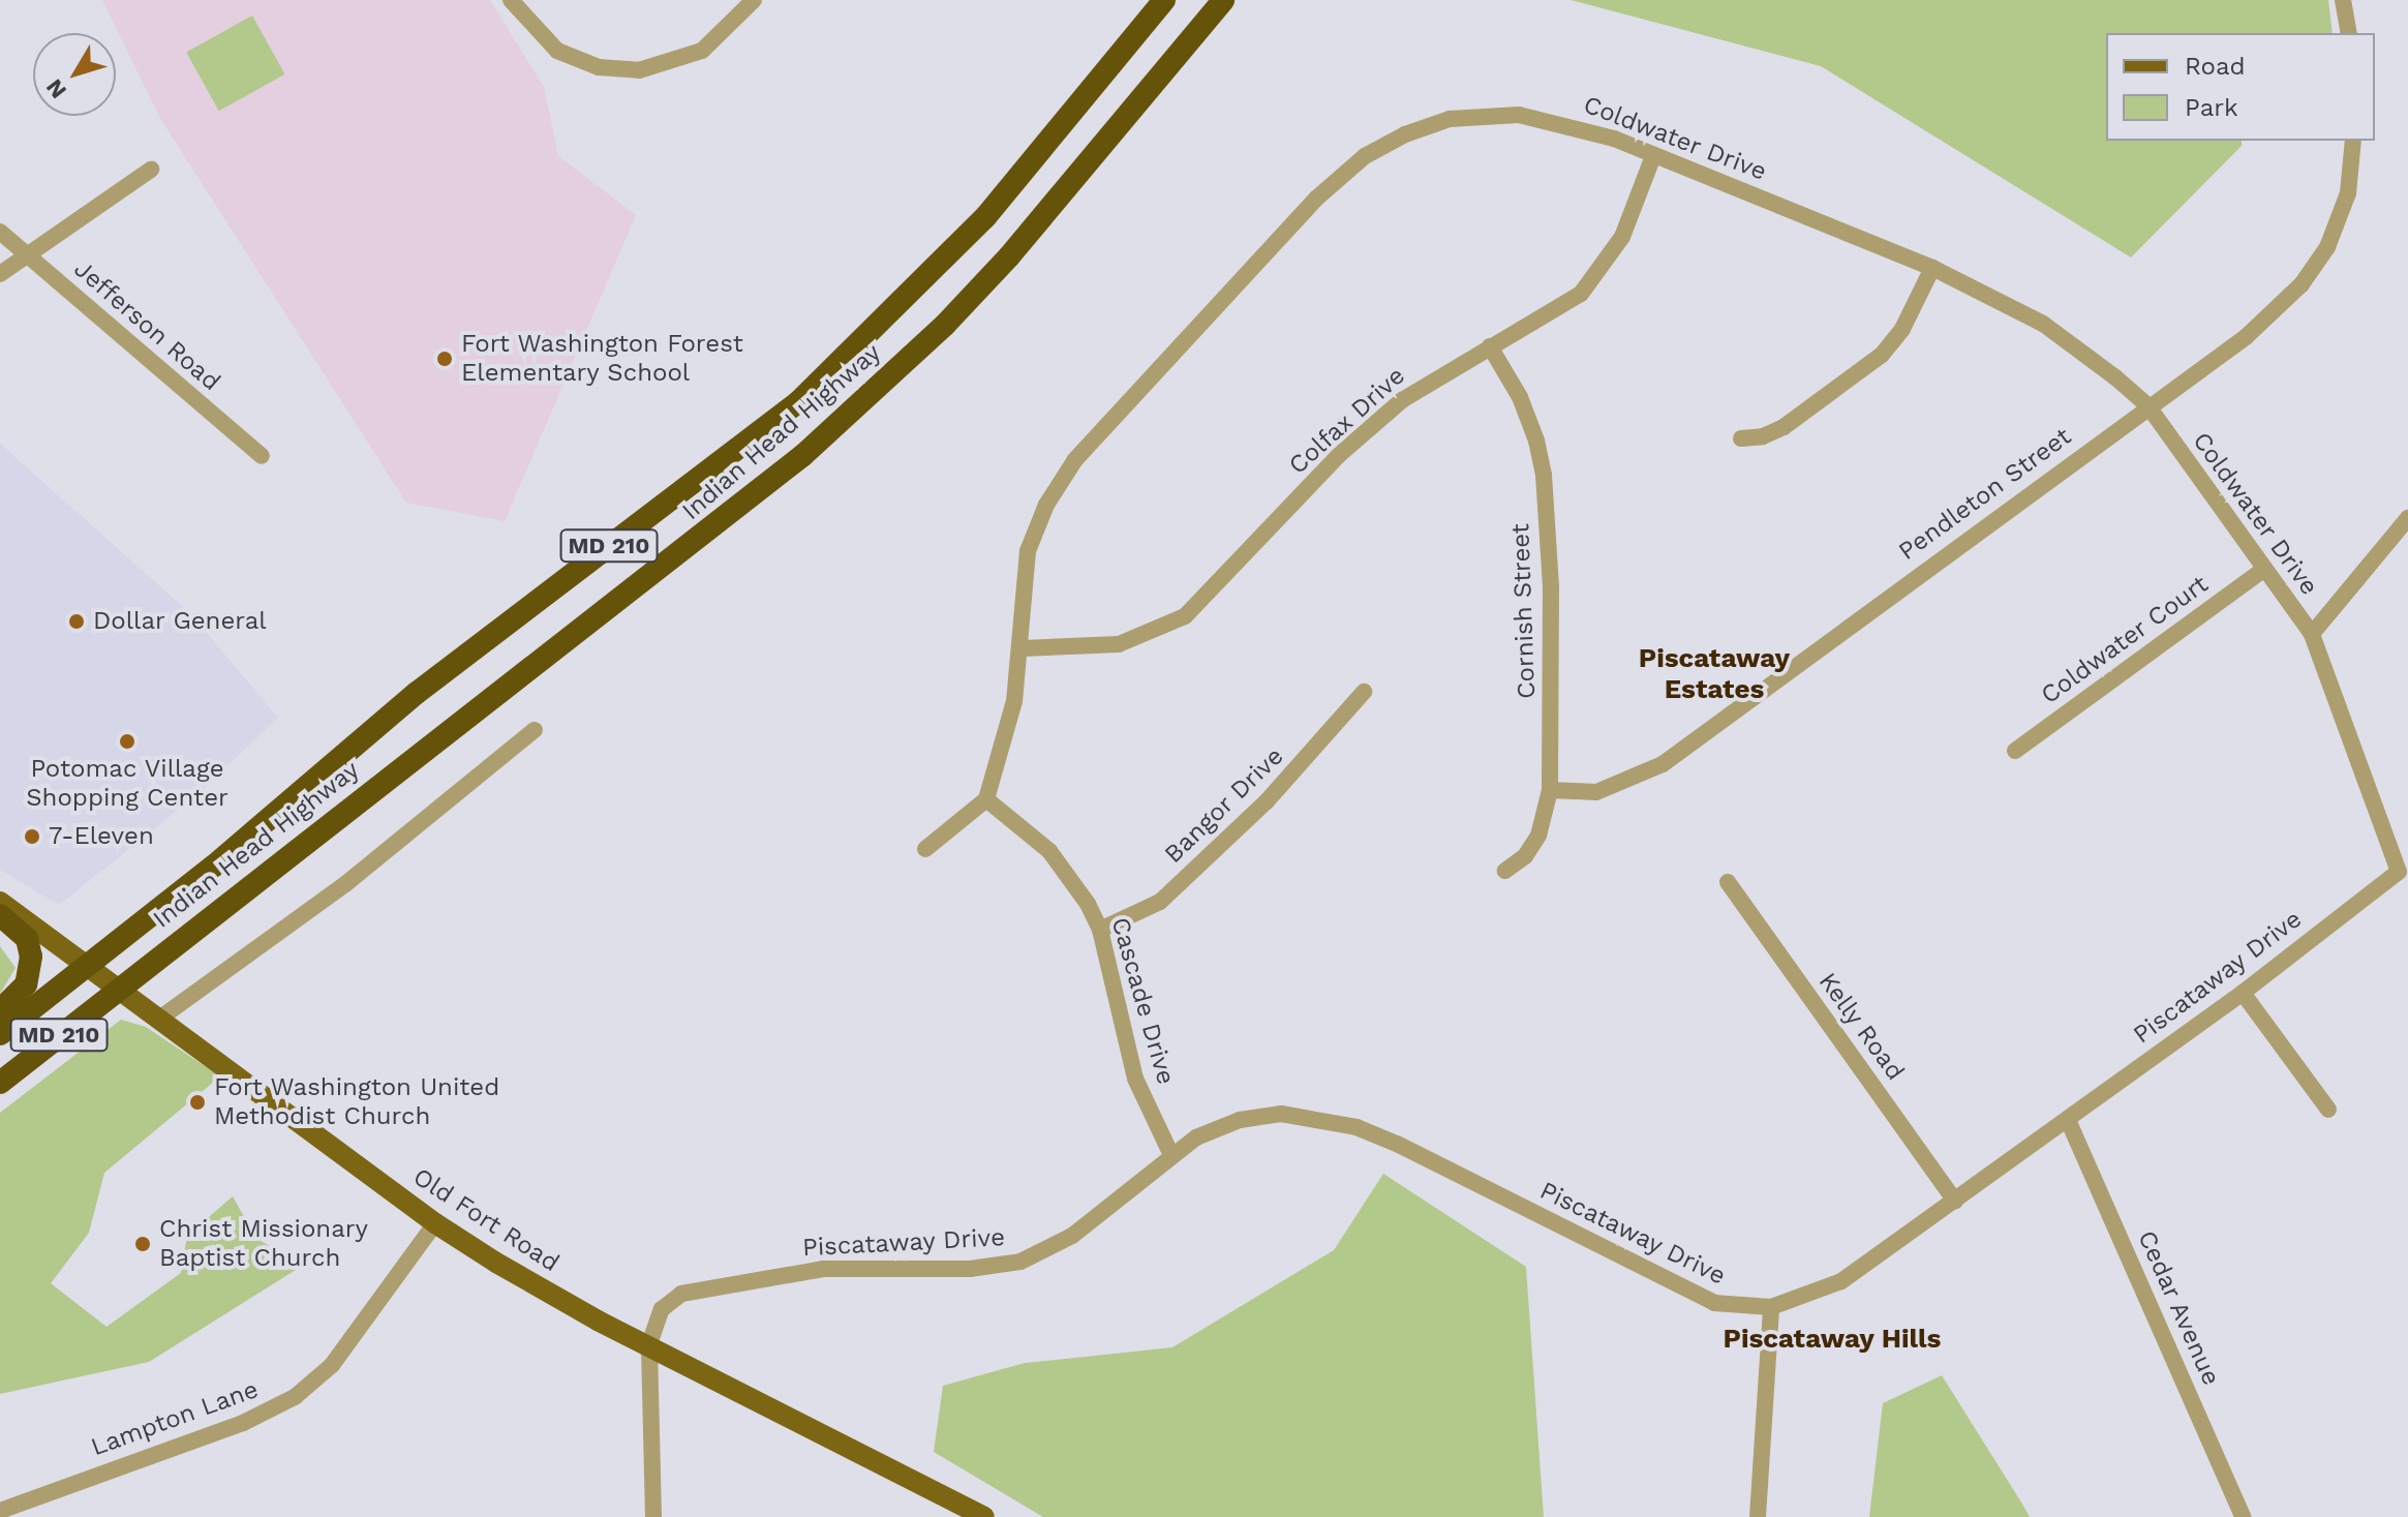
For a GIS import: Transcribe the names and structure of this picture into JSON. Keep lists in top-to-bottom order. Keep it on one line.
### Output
{"streets":{"highway":["Indian Head Highway","MD 210"],"main road":["Old Fort Road"],"street":["Coldwater Drive","Jefferson Road","Colfax Drive","Pendleton Street","Cornish Street","Coldwater Court","Bangor Drive","Piscataway Drive","Cascade Drive","Kelly Road","Cedar Avenue","Lampton Lane"]},"crossings":[["Coldwater Drive","Colfax Drive"],["Coldwater Drive","Pendleton Street"],["Coldwater Drive","Coldwater Court"],["Coldwater Drive","Piscataway Drive"],["Coldwater Drive","Cascade Drive"],["Colfax Drive","Cornish Street"],["Indian Head Highway","Old Fort Road"],["Pendleton Street","Cornish Street"],["Bangor Drive","Cascade Drive"],["Piscataway Drive","Cascade Drive"],["Piscataway Drive","Kelly Road"],["Piscataway Drive","Old Fort Road"],["Piscataway Drive","Cedar Avenue"],["Old Fort Road","Lampton Lane"]],"districts":["Piscataway Estates","Piscataway Hills"],"places":["Fort Washington Forest Elementary School","Dollar General","Potomac Village Shopping Center","7-Eleven","Fort Washington United Methodist Church","Christ Missionary Baptist Church"],"legend":["Road","Park"],"north":"bottom left"}
